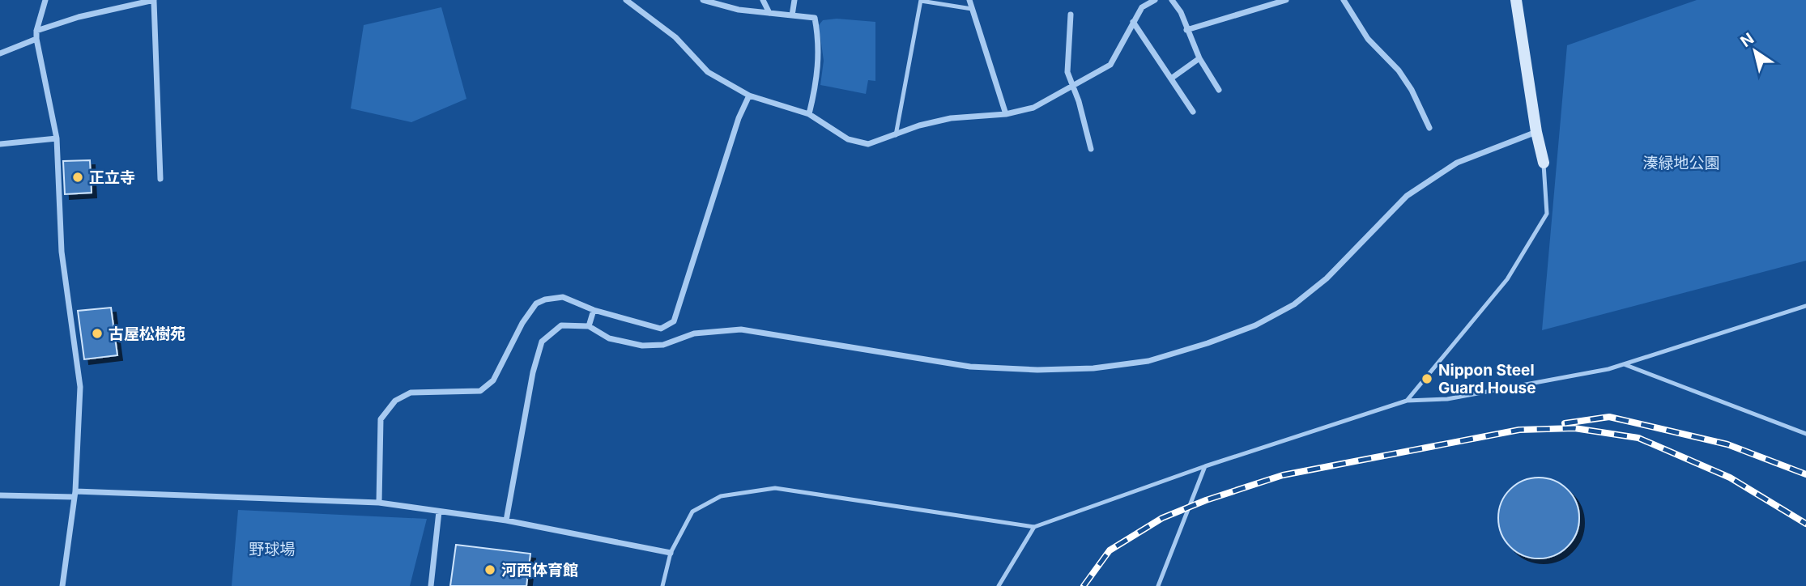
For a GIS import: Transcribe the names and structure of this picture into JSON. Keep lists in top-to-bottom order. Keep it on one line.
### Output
{"parks":["湊緑地公園","野球場"],"places":["正立寺","古屋松樹苑","Nippon Steel Guard House","河西体育館"],"north":"top left"}
